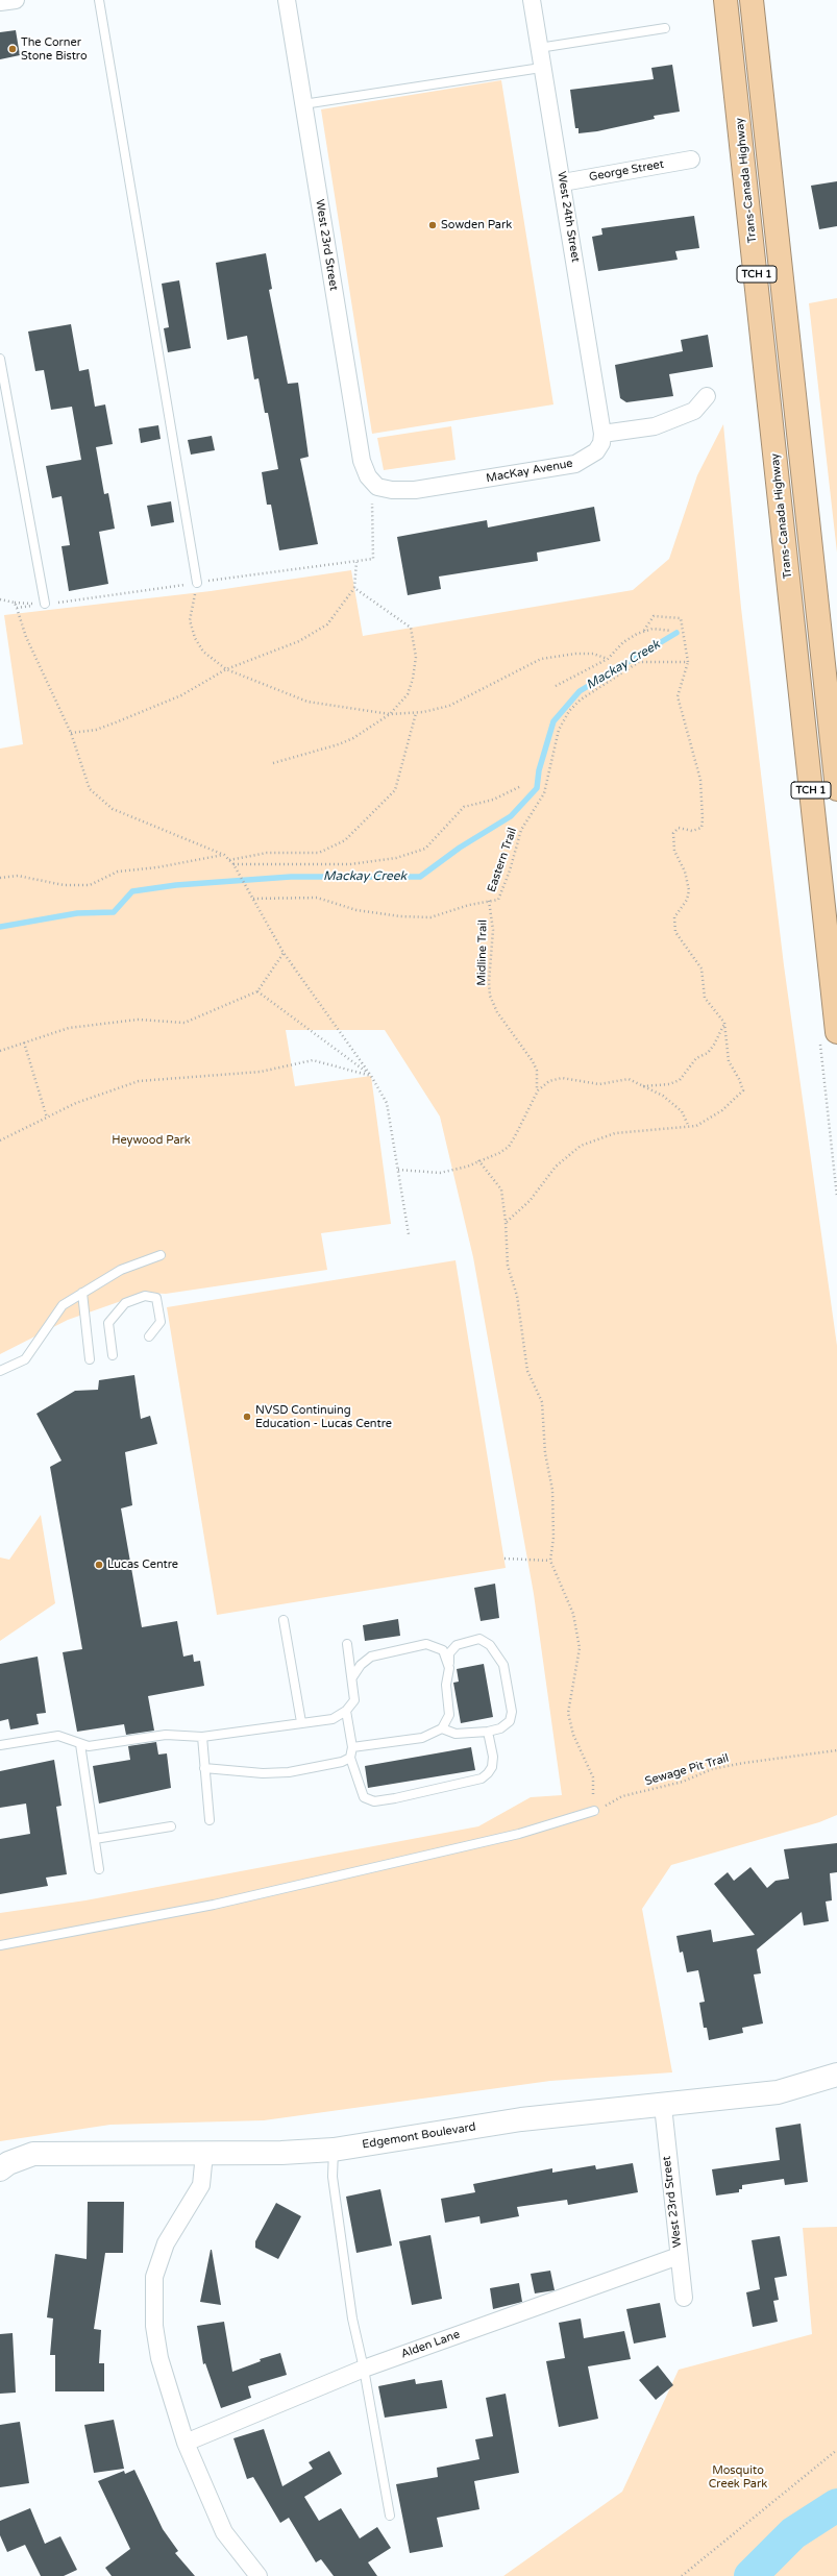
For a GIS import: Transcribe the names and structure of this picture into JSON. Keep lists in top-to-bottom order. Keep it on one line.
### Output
{"streets":{"highway":["Trans-Canada Highway","TCH 1"],"street":["George Street","West 24th Street","West 23rd Street","MacKay Avenue","Edgemont Boulevard","Alden Lane"],"path":["Eastern Trail","Midline Trail","Sewage Pit Trail"]},"crossings":[["George Street","West 24th Street"],["West 24th Street","MacKay Avenue"],["West 23rd Street","MacKay Avenue"],["West 23rd Street","Edgemont Boulevard"],["West 23rd Street","Alden Lane"],["Eastern Trail","Midline Trail"]],"water":["Mackay Creek"],"parks":["Heywood Park","Mosquito Creek Park"],"places":["The Corner Stone Bistro","Sowden Park","NVSD Continuing Education - Lucas Centre","Lucas Centre"]}
